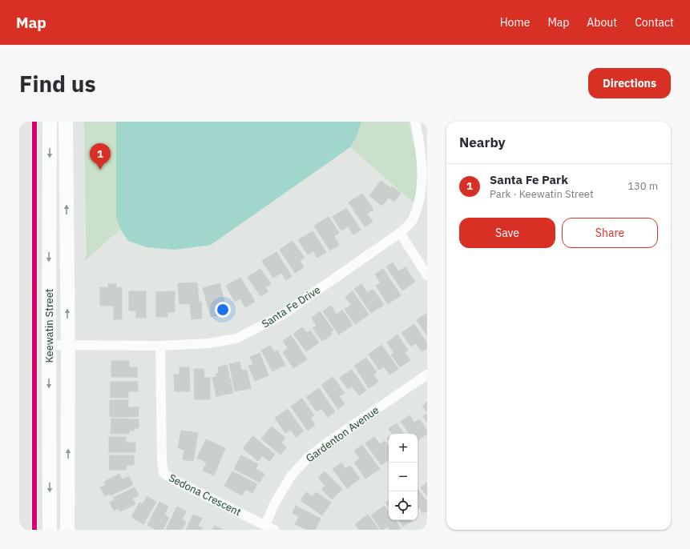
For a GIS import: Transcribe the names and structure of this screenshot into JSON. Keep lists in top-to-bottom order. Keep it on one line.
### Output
{"streets":{"street":["Santa Fe Drive","Keewatin Street","Gardenton Avenue","Sedona Crescent"]},"crossings":[["Santa Fe Drive","Keewatin Street"],["Santa Fe Drive","Sedona Crescent"],["Gardenton Avenue","Sedona Crescent"]],"page":{"header":"Map","nav":["Home","Map","About","Contact"],"buttons":["Directions",["Save","Share"]],"title":"Find us","heading":"Nearby","pins":"1","list":[{"mark":"1","name":"Santa Fe Park","note":"Park · Keewatin Street","value":"130 m"}],"map_buttons":["+","−"]}}
